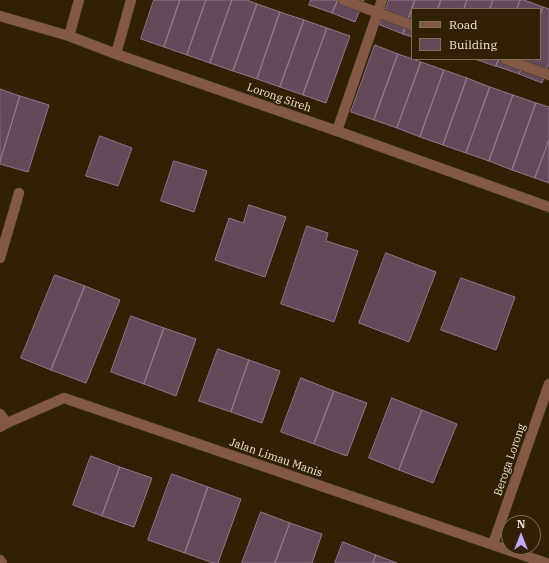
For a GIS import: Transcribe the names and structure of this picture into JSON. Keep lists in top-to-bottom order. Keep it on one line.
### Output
{"streets":{"street":["Lorong Sireh","Jalan Limau Manis","Beroga Lorong"]},"crossings":[["Jalan Limau Manis","Beroga Lorong"]],"legend":["Road","Building"],"north":"top"}
